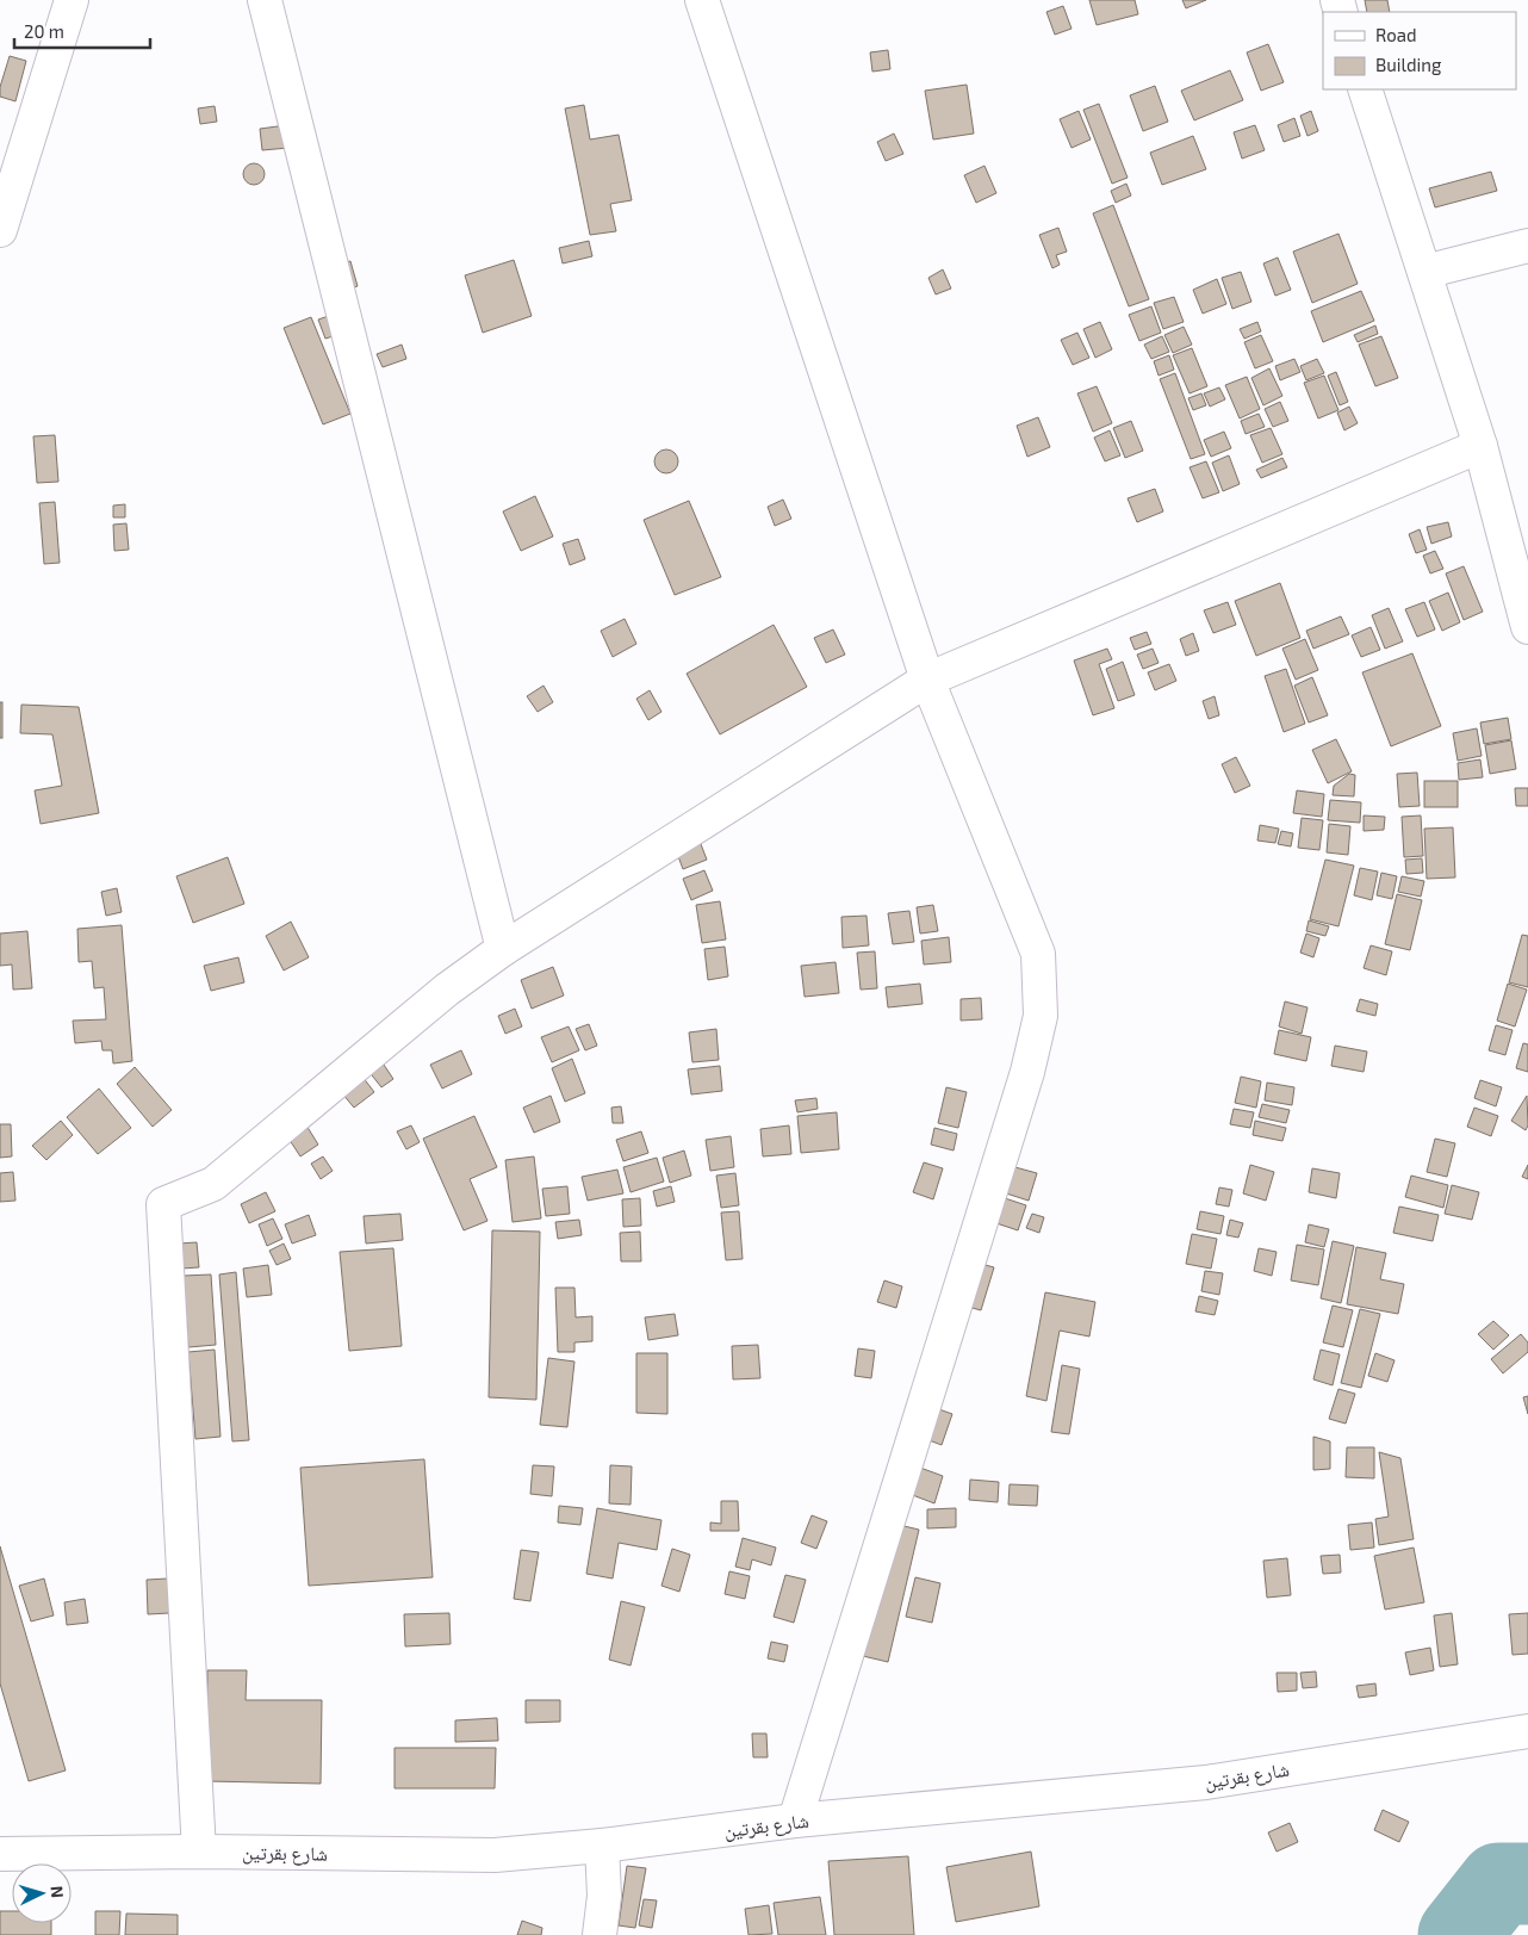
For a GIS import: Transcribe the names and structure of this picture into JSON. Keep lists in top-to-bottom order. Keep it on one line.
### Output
{"streets":{"street":["شارع بقرتين"]},"legend":["Road","Building"],"scale_bar":"20 m","north":"right"}
